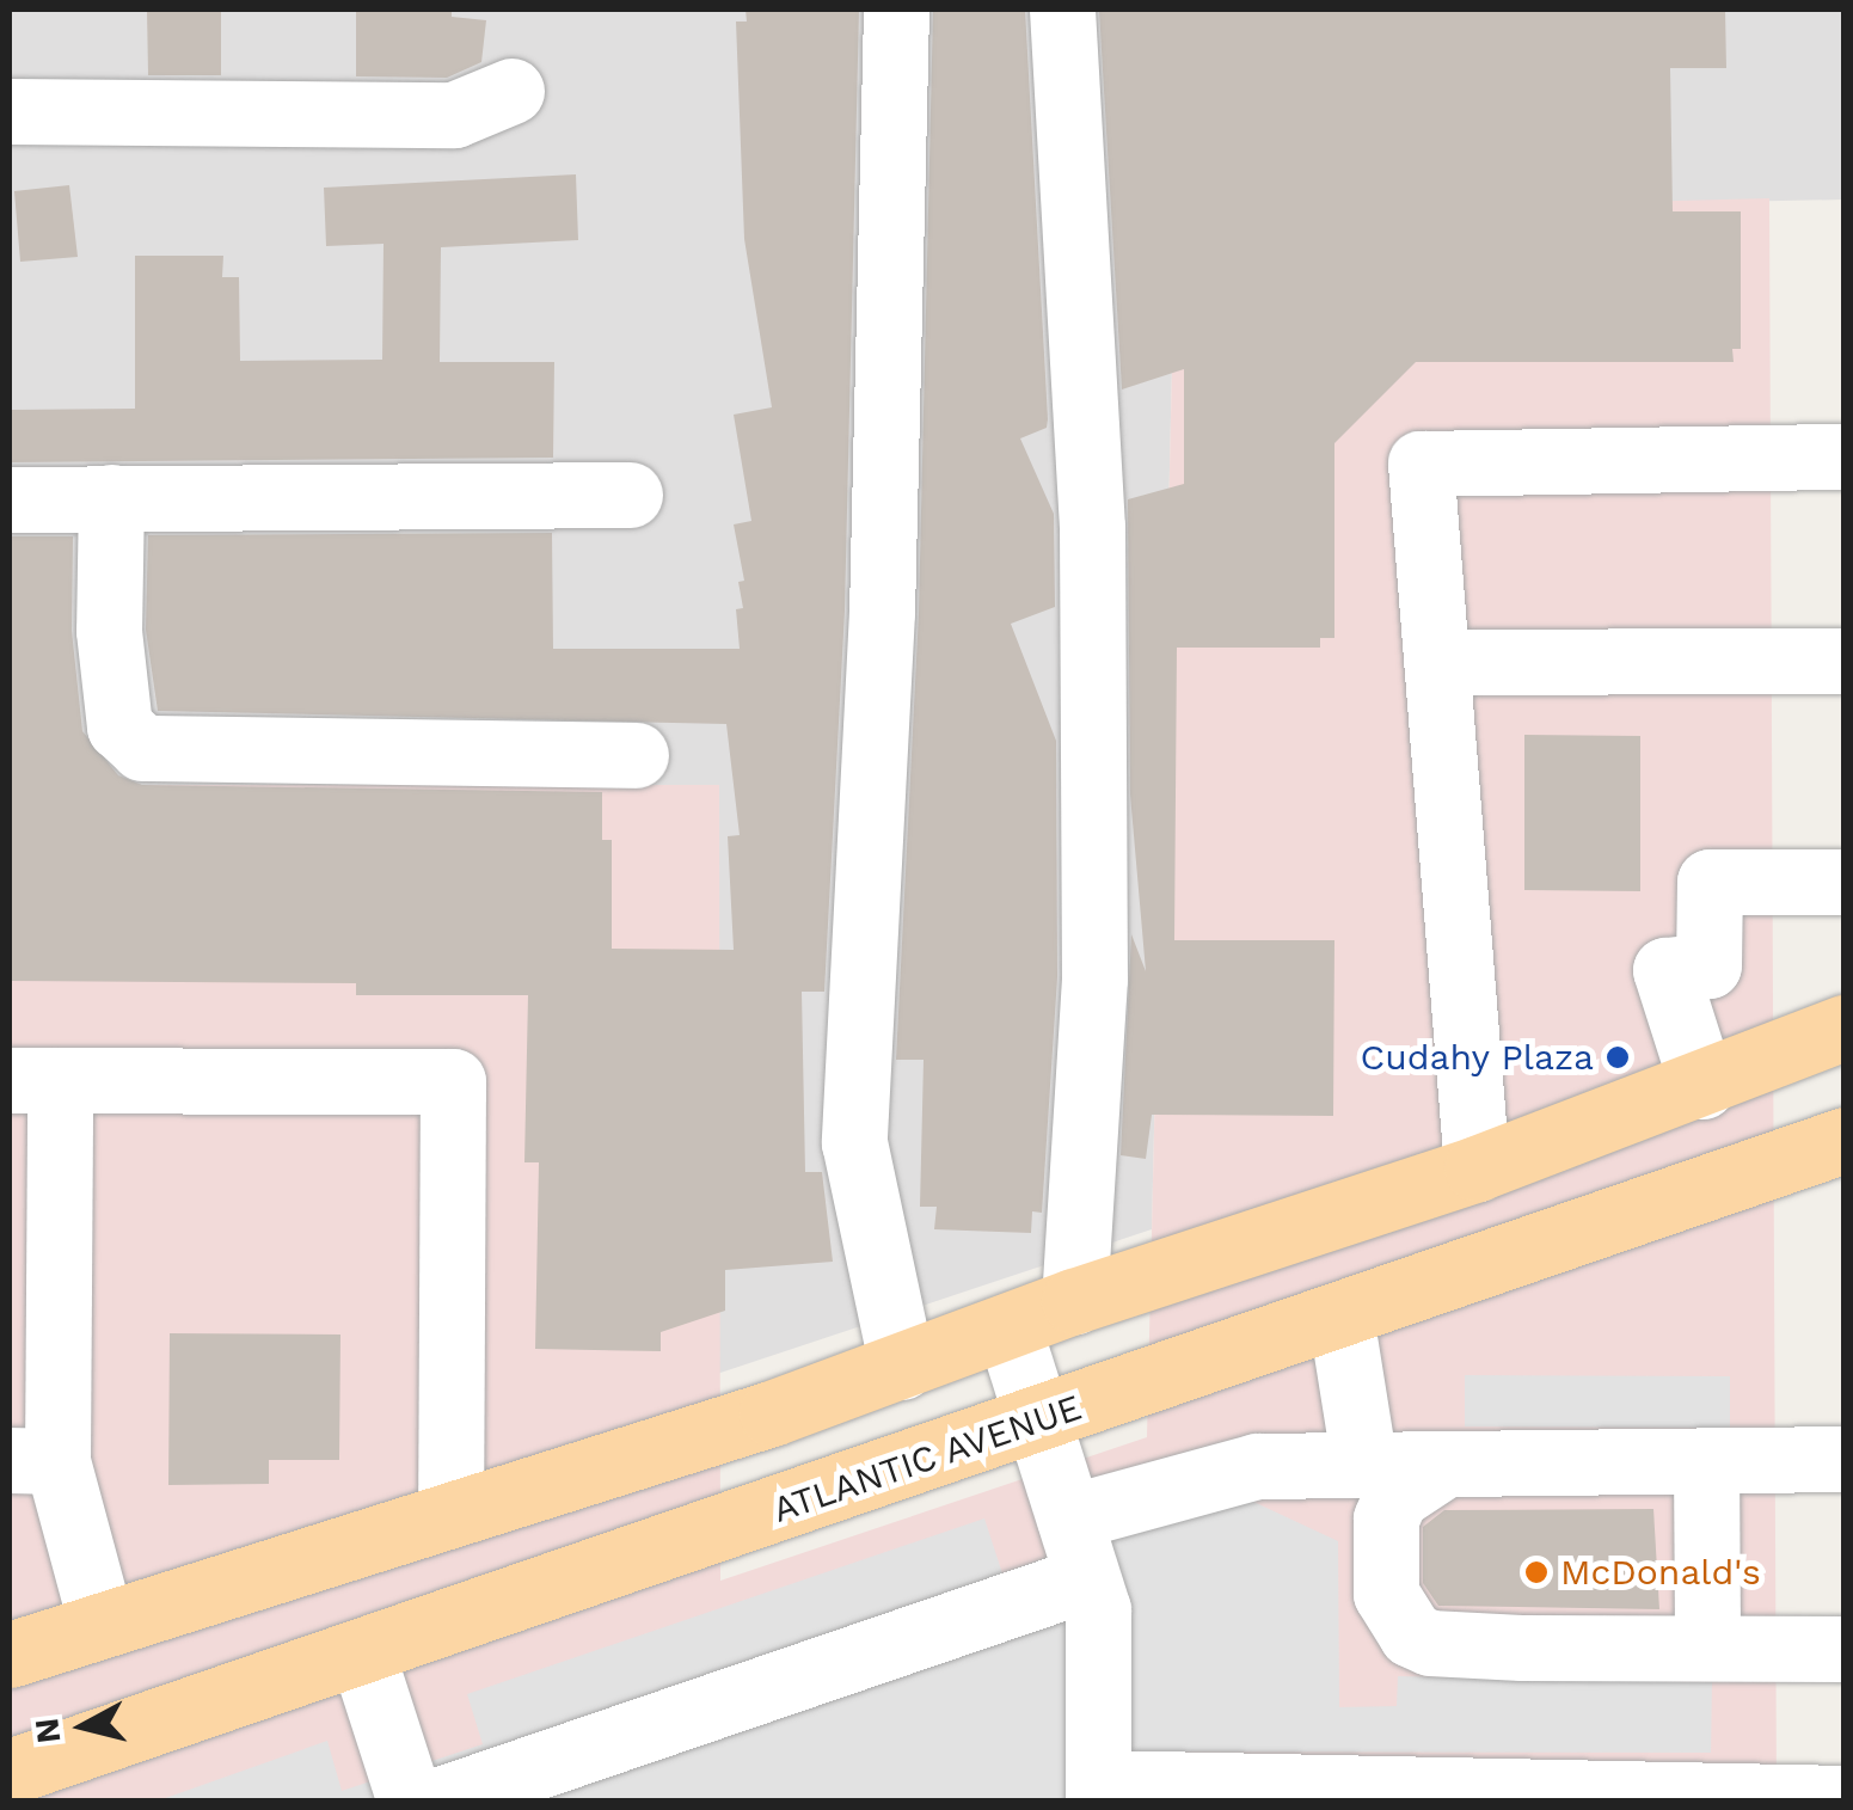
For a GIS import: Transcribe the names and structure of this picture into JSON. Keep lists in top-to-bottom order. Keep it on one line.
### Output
{"streets":{"main road":["ATLANTIC AVENUE"]},"places":["Cudahy Plaza","McDonald's"],"north":"left"}
